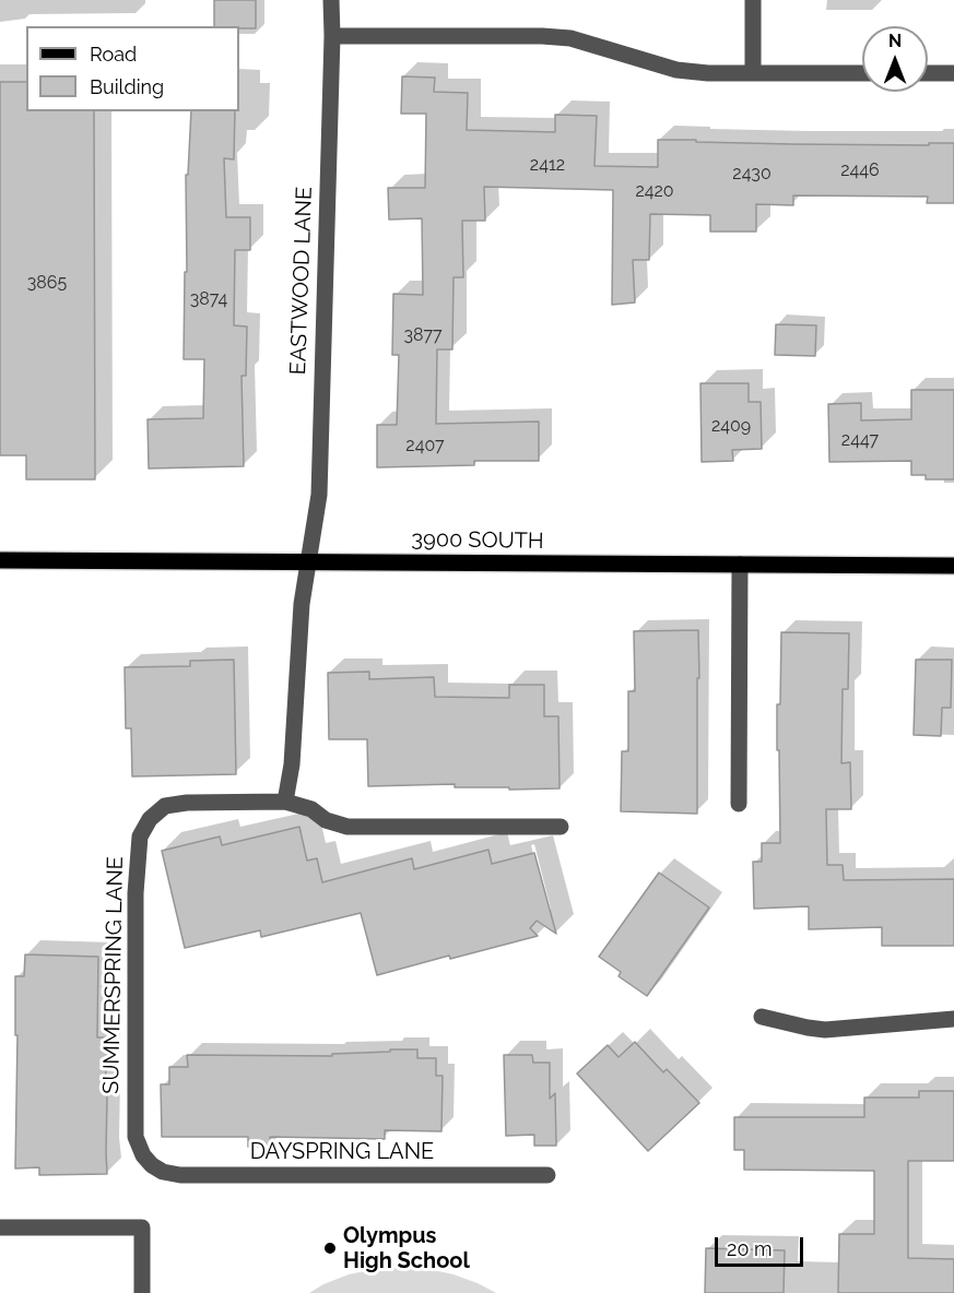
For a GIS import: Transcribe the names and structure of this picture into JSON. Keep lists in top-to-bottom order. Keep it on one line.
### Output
{"streets":{"main road":["3900 SOUTH"],"street":["EASTWOOD LANE","SUMMERSPRING LANE","DAYSPRING LANE"]},"crossings":[["EASTWOOD LANE","3900 SOUTH"],["SUMMERSPRING LANE","DAYSPRING LANE"]],"places":["Olympus High School"],"house_numbers":["2412","2446","2430","2420","3865","3874","3877","2409","2447","2407"],"legend":["Road","Building"],"scale_bar":"20 m","north":"top"}
